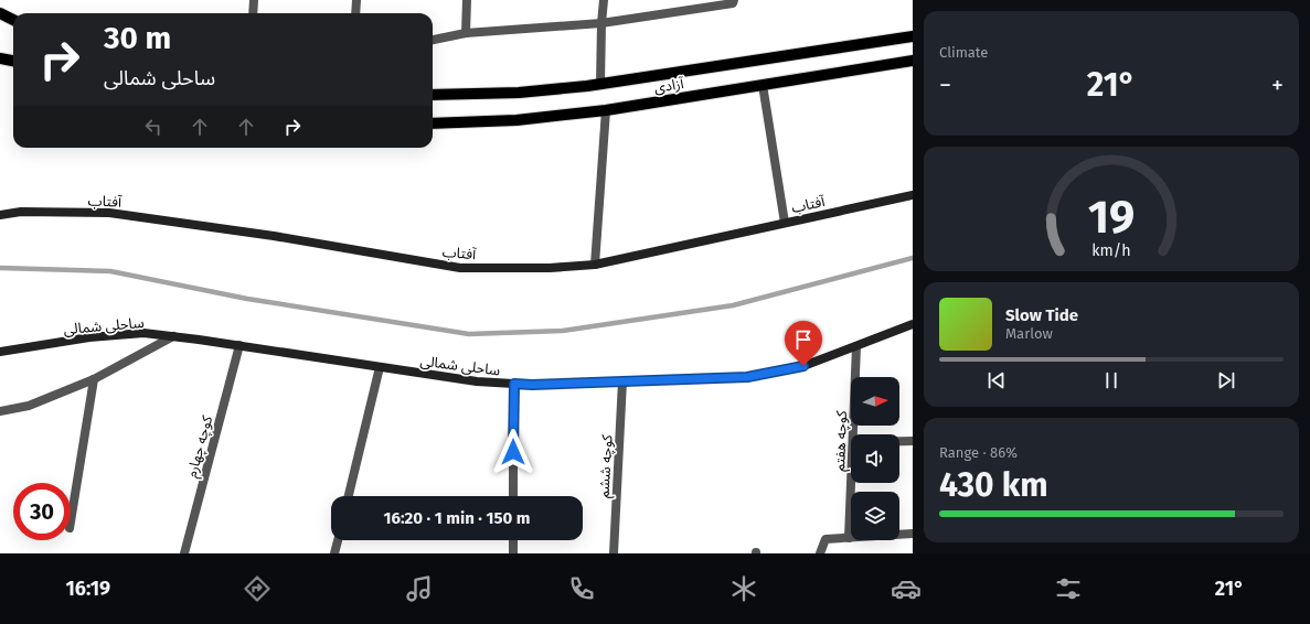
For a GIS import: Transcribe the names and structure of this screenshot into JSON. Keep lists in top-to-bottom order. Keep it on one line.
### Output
{"streets":{"main road":["آزادی"],"street":["آفتاب","ساحلی شمالی","کوچه هفتم","کوچه چهارم","کوچه ششم"]},"crossings":[["ساحلی شمالی","کوچه هفتم"],["ساحلی شمالی","کوچه چهارم"],["ساحلی شمالی","کوچه ششم"]],"north":"right","page":{"tile":["Climate",["Range · 86%","430 km"]],"turn":["30 m","ساحلی شمالی"],"heat":["−","21°","+"],"song":["Slow Tide","Marlow"],"limit":"30","trip":"16:20 · 1 min · 150 m","tabs":["16:19","21°"],"gauge":["19","km/h"]}}
